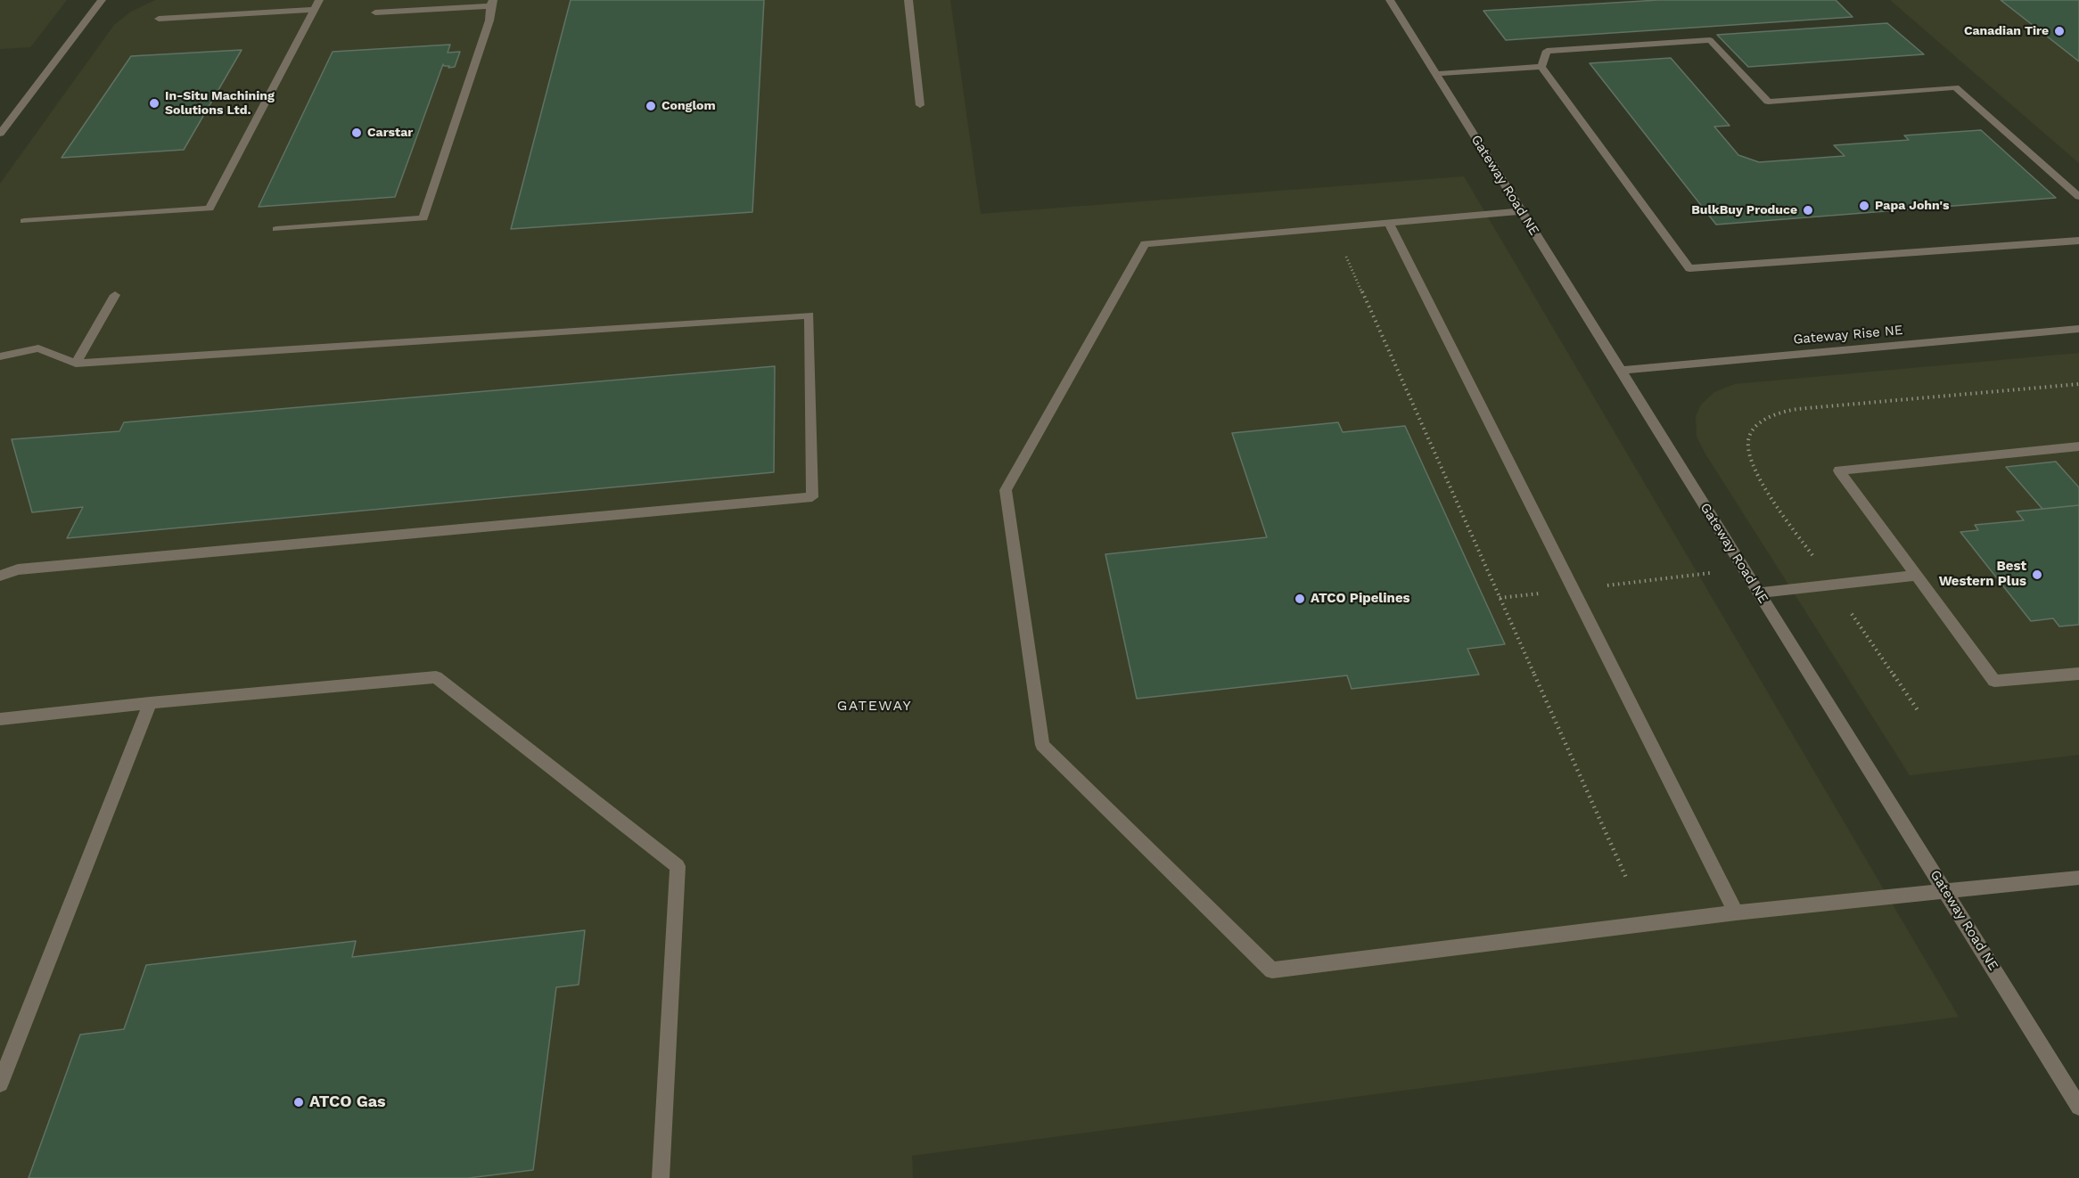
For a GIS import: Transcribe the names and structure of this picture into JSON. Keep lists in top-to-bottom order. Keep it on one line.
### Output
{"streets":{"street":["Gateway Road NE","Gateway Rise NE"]},"crossings":[["Gateway Road NE","Gateway Rise NE"]],"districts":["GATEWAY"],"places":["Canadian Tire","In-Situ Machining Solutions Ltd.","Conglom","Carstar","Papa John's","BulkBuy Produce","Best Western Plus","ATCO Pipelines","ATCO Gas"]}
